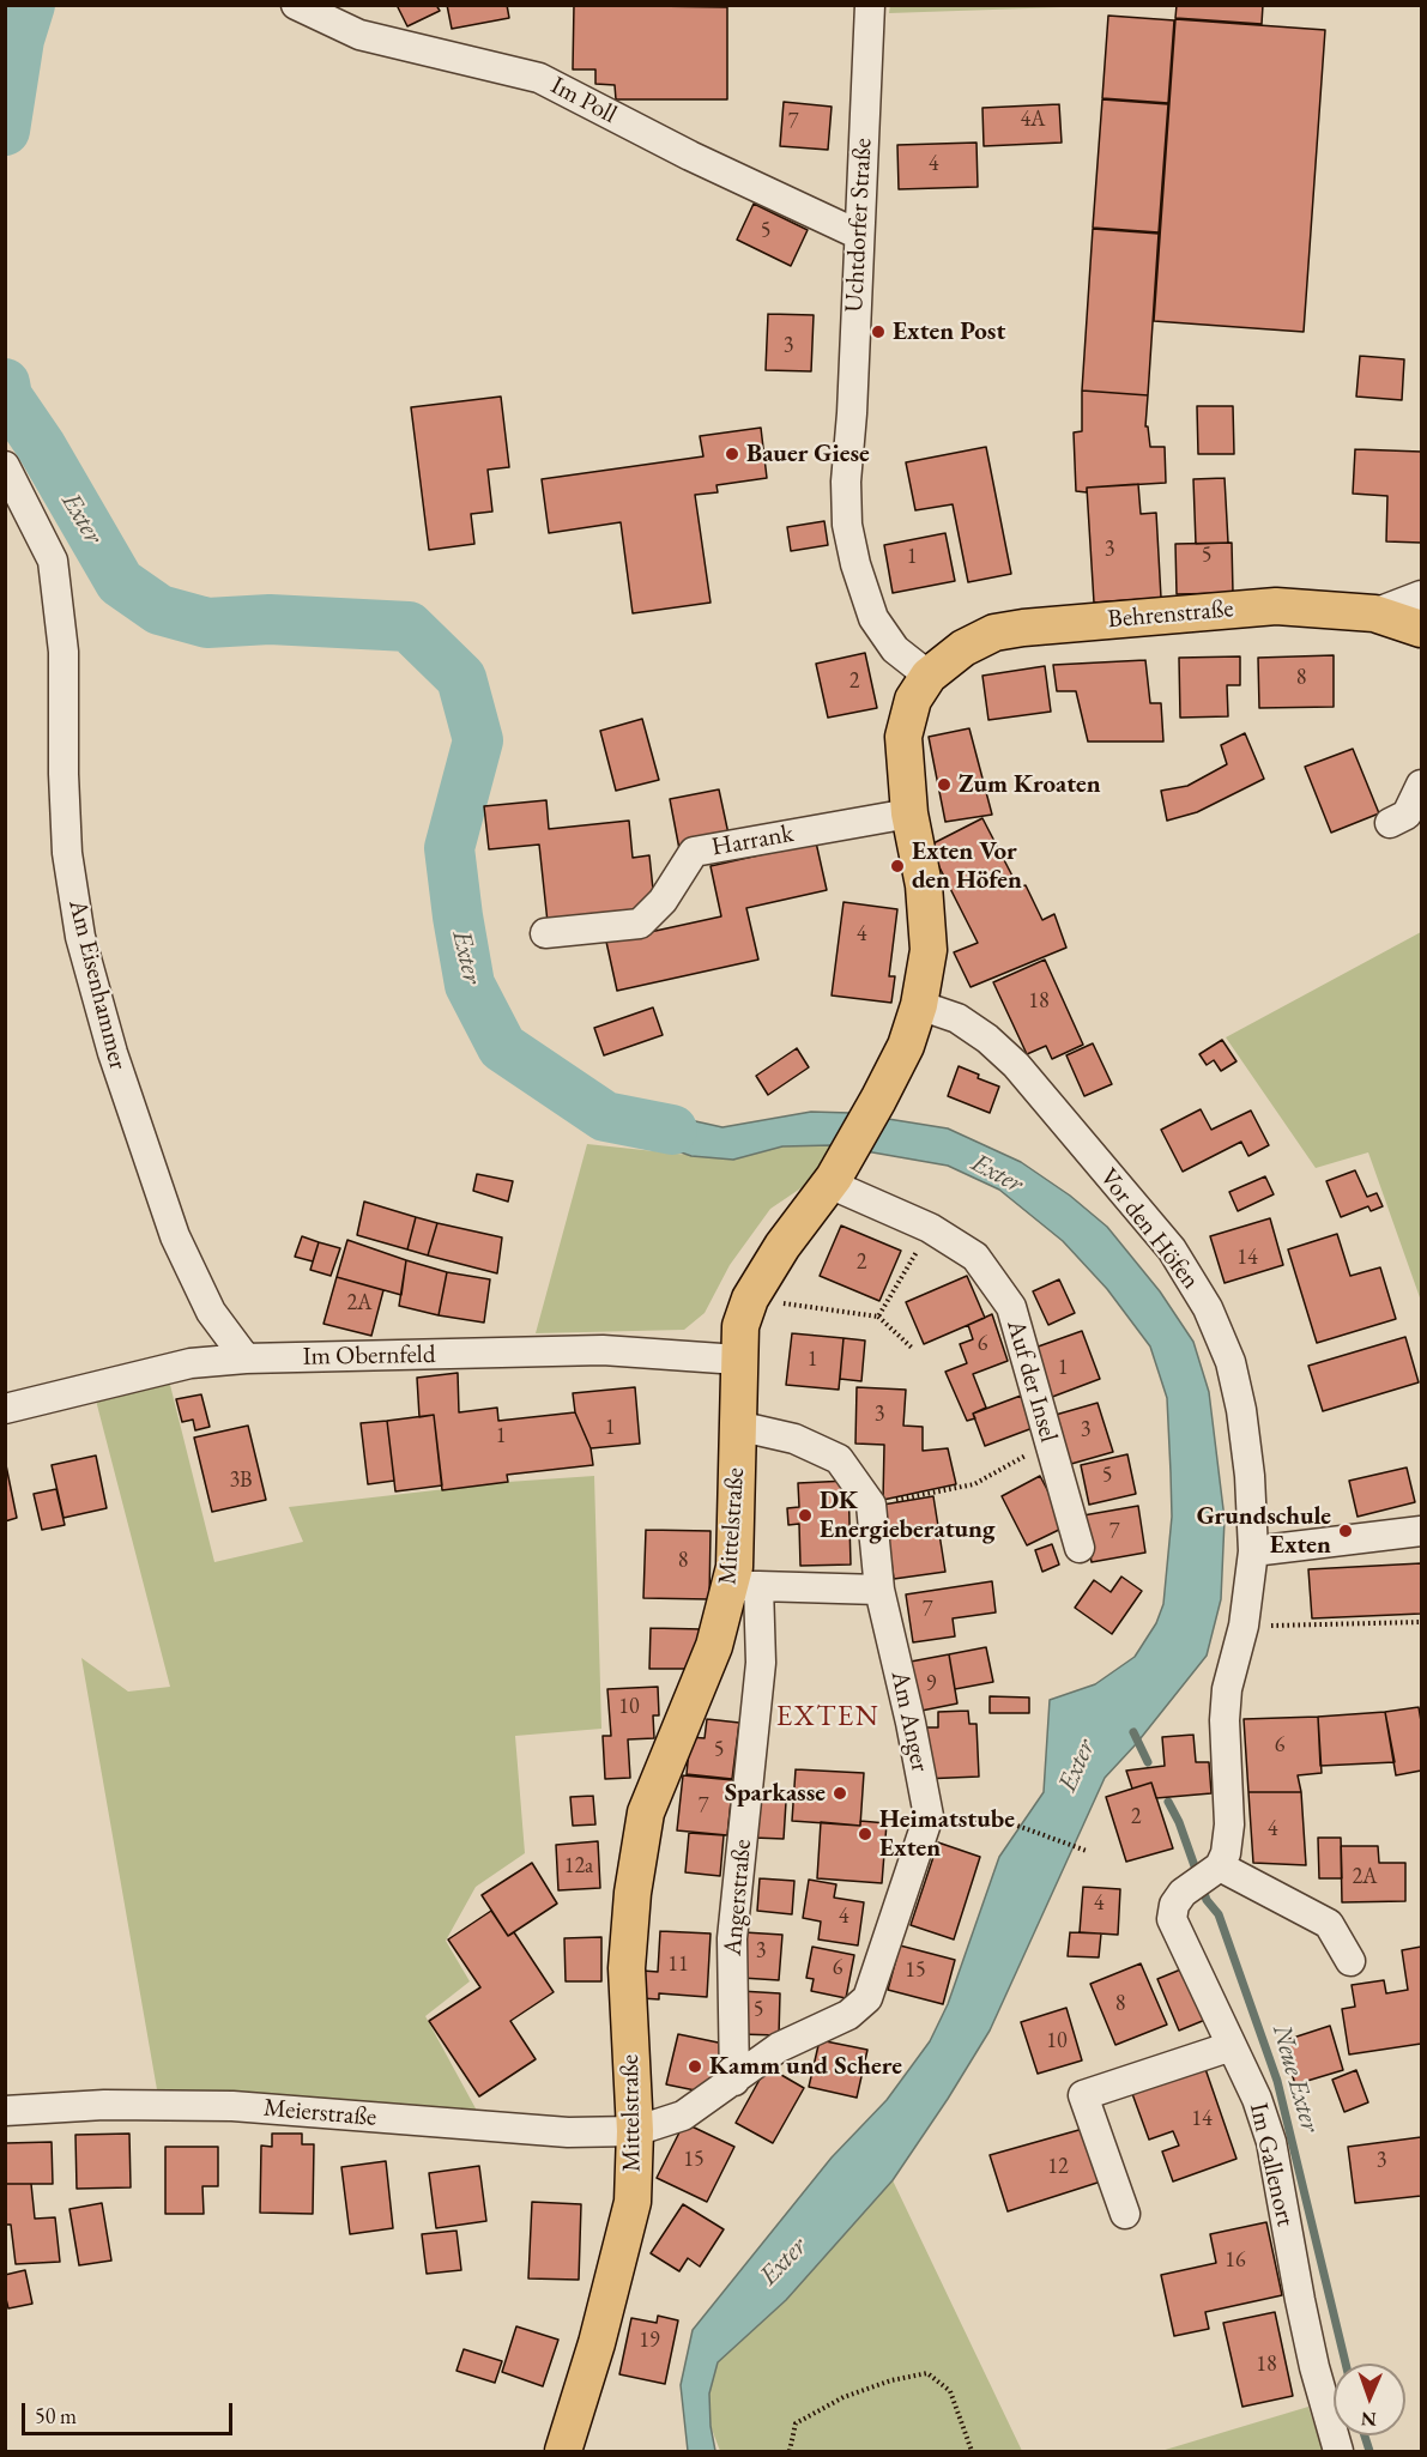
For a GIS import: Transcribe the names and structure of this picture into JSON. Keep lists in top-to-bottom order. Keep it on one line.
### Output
{"streets":{"main road":["Behrenstraße","Mittelstraße"],"street":["Im Poll","Uchtdorfer Straße","Harrank","Am Eisenhammer","Vor den Höfen","Im Obernfeld","Auf der Insel","Am Anger","Angerstraße","Meierstraße","Im Gallenort"]},"crossings":[["Im Poll","Uchtdorfer Straße"],["Uchtdorfer Straße","Behrenstraße"],["Uchtdorfer Straße","Mittelstraße"],["Behrenstraße","Mittelstraße"],["Harrank","Mittelstraße"],["Am Eisenhammer","Im Obernfeld"],["Vor den Höfen","Mittelstraße"],["Vor den Höfen","Im Gallenort"],["Im Obernfeld","Mittelstraße"],["Auf der Insel","Mittelstraße"],["Mittelstraße","Am Anger"],["Mittelstraße","Angerstraße"],["Mittelstraße","Meierstraße"],["Am Anger","Angerstraße"],["Am Anger","Meierstraße"]],"districts":["EXTEN"],"water":["Exter","Neue Exter"],"places":["Exten Post","Bauer Giese","Zum Kroaten","Exten Vor den Höfen","DK Energieberatung","Grundschule Exten","Sparkasse","Heimatstube Exten","Kamm und Schere"],"house_numbers":["4A","7","4","5","3","3","5","1","8","2","4","18","14","2","2A","6","1","1","3","1","3","1","5","3B","7","8","7","9","10","6","5","7","2","4","12a","2A","4","4","3","11","6","15","8","5","10","14","15","3","12","16","19","18"],"scale_bar":"50 m","north":"bottom"}
